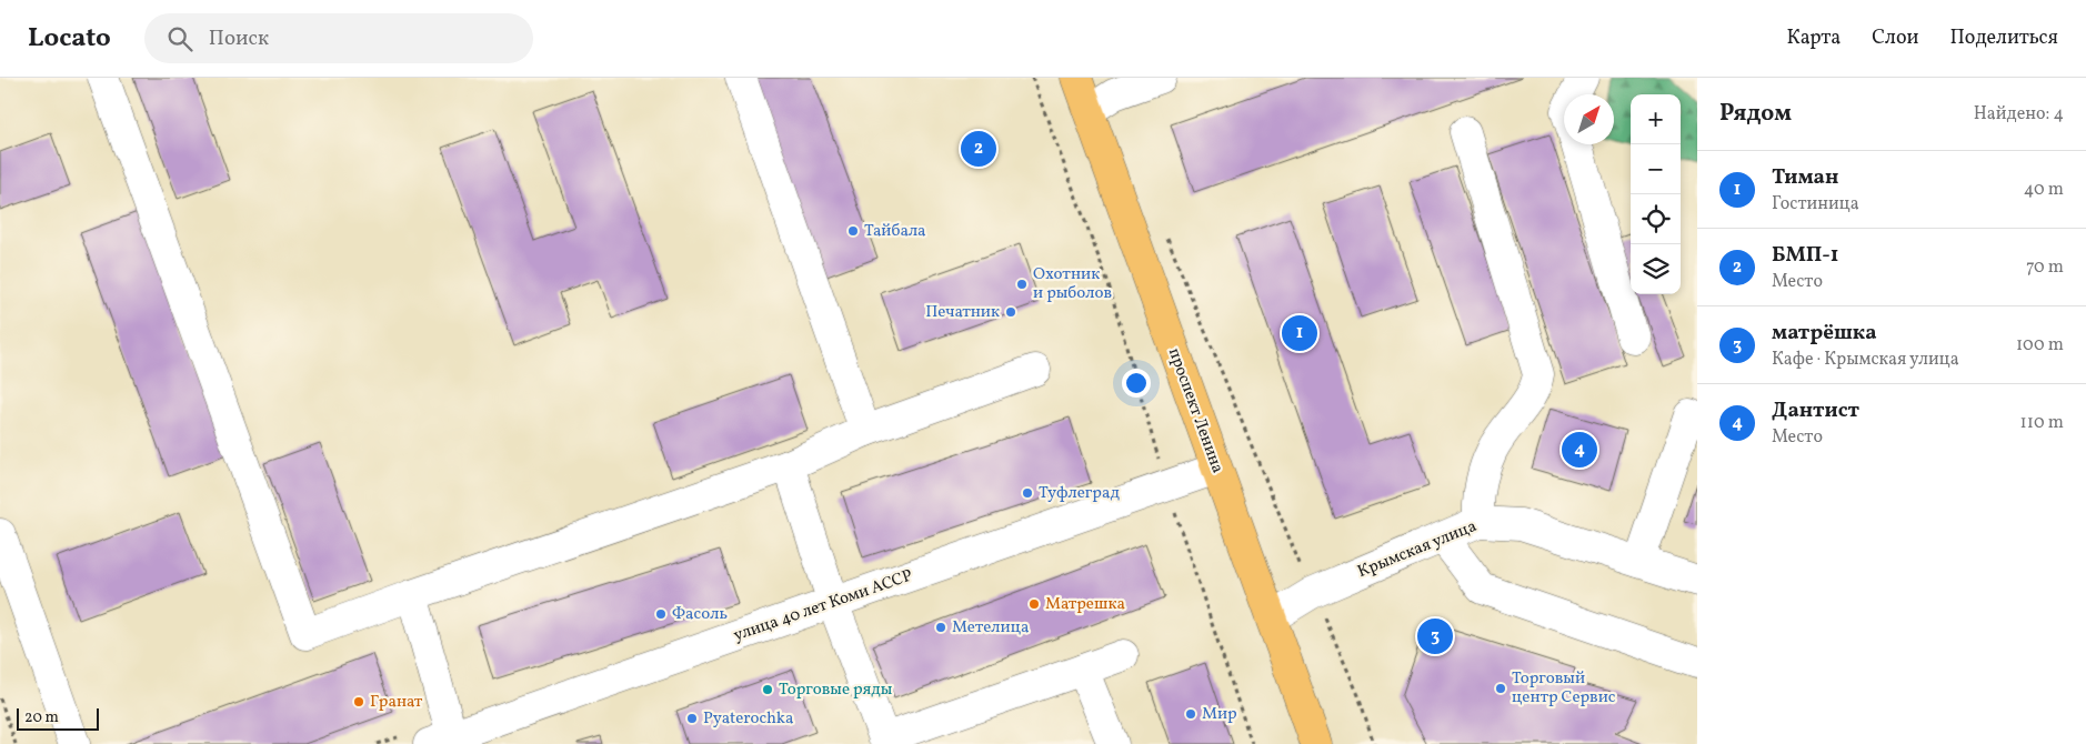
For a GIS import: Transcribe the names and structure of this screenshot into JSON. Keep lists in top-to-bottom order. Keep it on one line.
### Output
{"streets":{"main road":["проспект Ленина"],"street":["Крымская улица","улица 40 лет Коми АССР"]},"crossings":[["проспект Ленина","Крымская улица"],["проспект Ленина","улица 40 лет Коми АССР"]],"places":["Тайбала","Охотник и рыболов","Печатник","Туфлеград","Матрешка","Фасоль","Метелица","Торговый центр Сервис","Торговые ряды","Гранат","Мир","Pyaterochka"],"scale_bar":"20 m","north":"top right","page":{"header":"Locato","search":"Поиск","nav":["Карта","Слои","Поделиться"],"heading":["Рядом","Найдено: 4"],"map_buttons":["+","−"],"pins":["2","1","4","3"],"list":[{"mark":"1","name":"Тиман","note":"Гостиница","value":"40 m"},{"mark":"2","name":"БМП-1","note":"Место","value":"70 m"},{"mark":"3","name":"матрёшка","note":"Кафе · Крымская улица","value":"100 m"},{"mark":"4","name":"Дантист","note":"Место","value":"110 m"}],"scale":"20 m"}}
